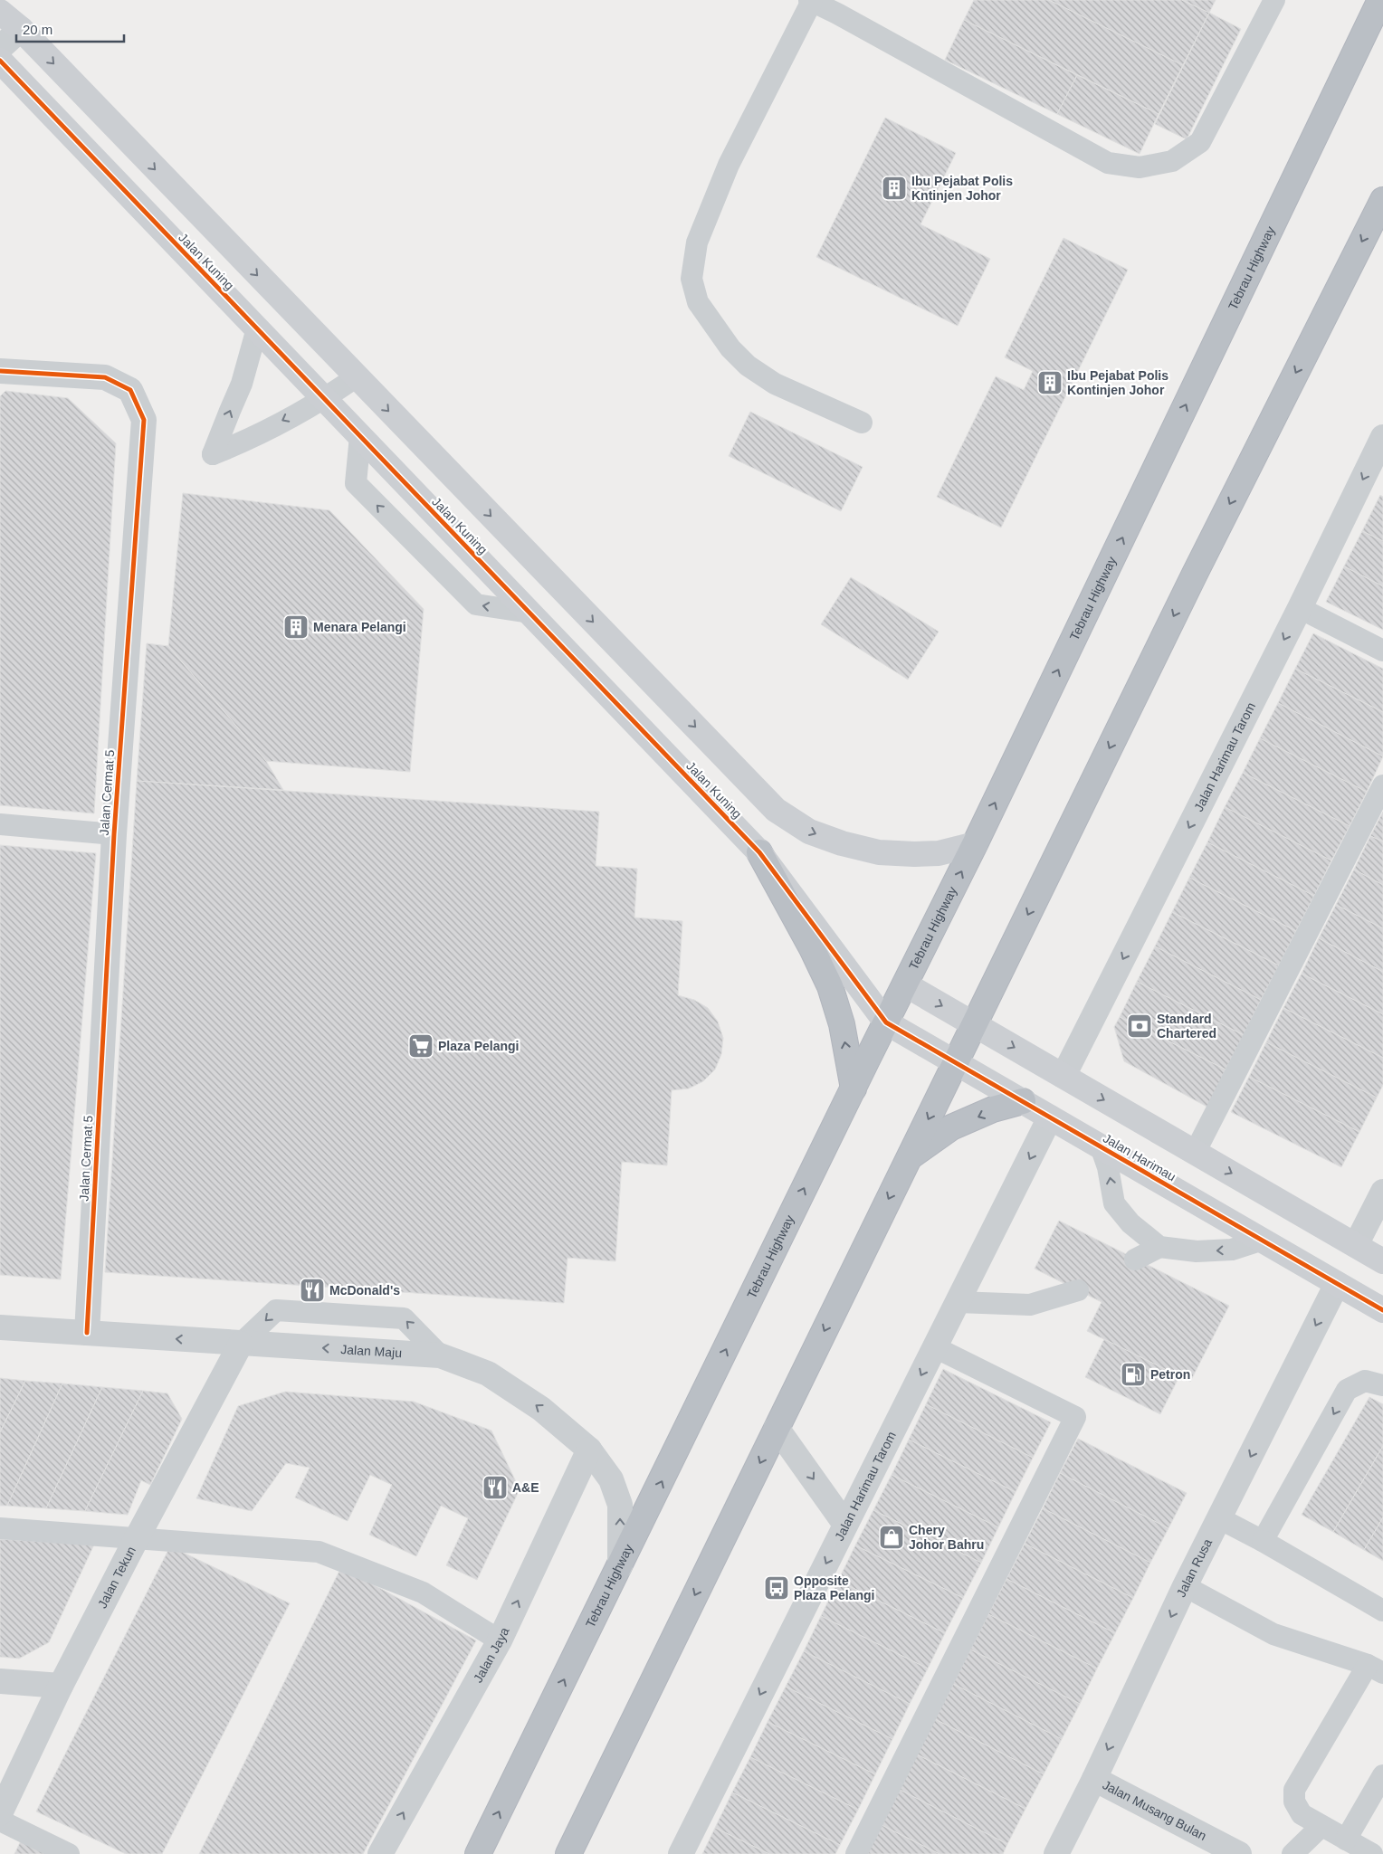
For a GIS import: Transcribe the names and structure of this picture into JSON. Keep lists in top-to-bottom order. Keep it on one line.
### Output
{"streets":{"highway":["Tebrau Highway"],"street":["Jalan Kuning","Jalan Harimau Tarom","Jalan Cermat 5","Jalan Harimau","Jalan Maju","Jalan Rusa","Jalan Tekun","Jalan Jaya","Jalan Musang Bulan"]},"crossings":[["Jalan Kuning","Tebrau Highway"],["Jalan Kuning","Jalan Harimau"],["Tebrau Highway","Jalan Harimau"],["Tebrau Highway","Jalan Maju"],["Jalan Harimau Tarom","Jalan Harimau"],["Jalan Cermat 5","Jalan Maju"],["Jalan Harimau","Jalan Rusa"],["Jalan Maju","Jalan Tekun"],["Jalan Maju","Jalan Jaya"],["Jalan Rusa","Jalan Musang Bulan"]],"one_way":["Jalan Harimau Tarom","Jalan Maju","Jalan Rusa","Jalan Jaya"],"places":{"building":["Ibu Pejabat Polis Kntinjen Johor","Ibu Pejabat Polis Kontinjen Johor","Menara Pelangi"],"bank":["Standard Chartered"],"supermarket":["Plaza Pelangi"],"restaurant":["McDonald's","A&E"],"fuel station":["Petron"],"shop":["Chery Johor Bahru"],"bus stop":["Opposite Plaza Pelangi"]},"scale_bar":"20 m"}
